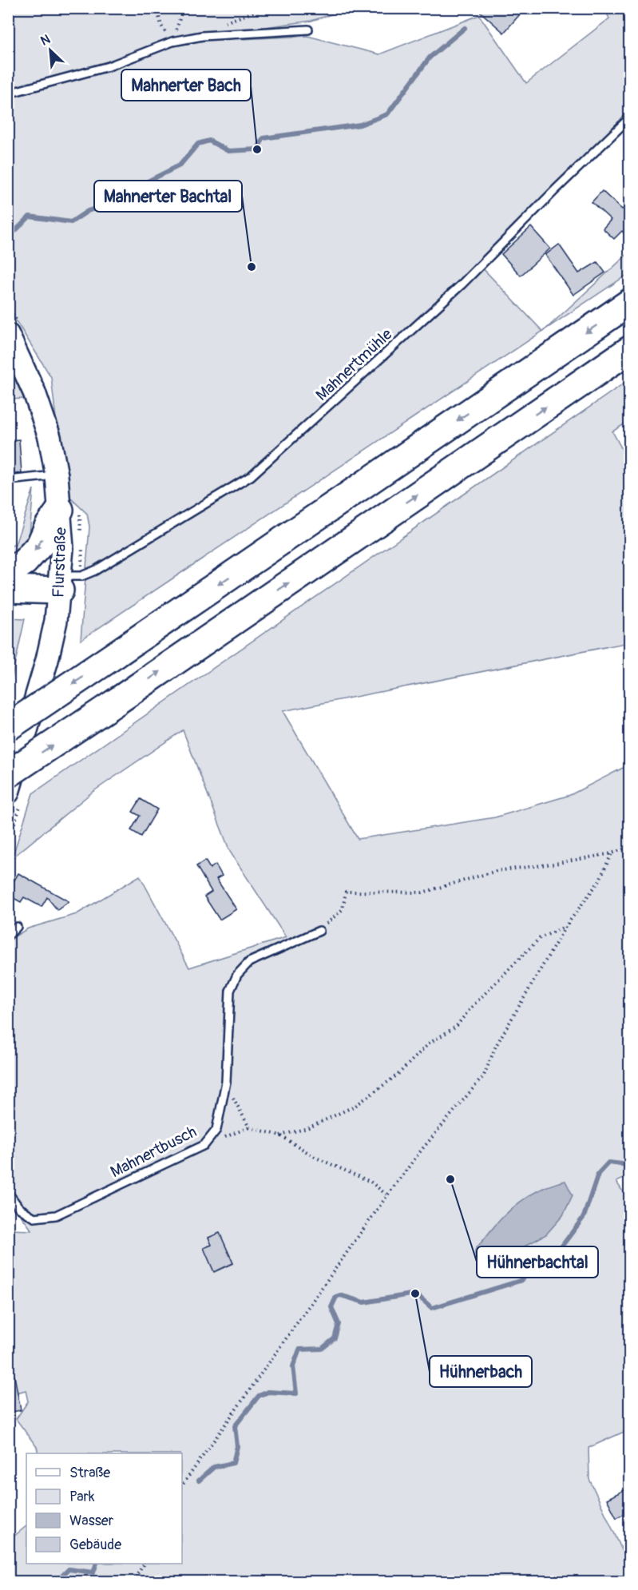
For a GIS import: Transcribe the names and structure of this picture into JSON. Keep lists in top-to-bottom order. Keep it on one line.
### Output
{"streets":{"main road":["Flurstraße"],"lane":["Mahnertmühle","Mahnertbusch"]},"crossings":[["Mahnertmühle","Flurstraße"]],"places":["Mahnerter Bach","Mahnerter Bachtal","Hühnerbachtal","Hühnerbach"],"legend":["Straße","Park","Wasser","Gebäude"],"north":"top left"}
